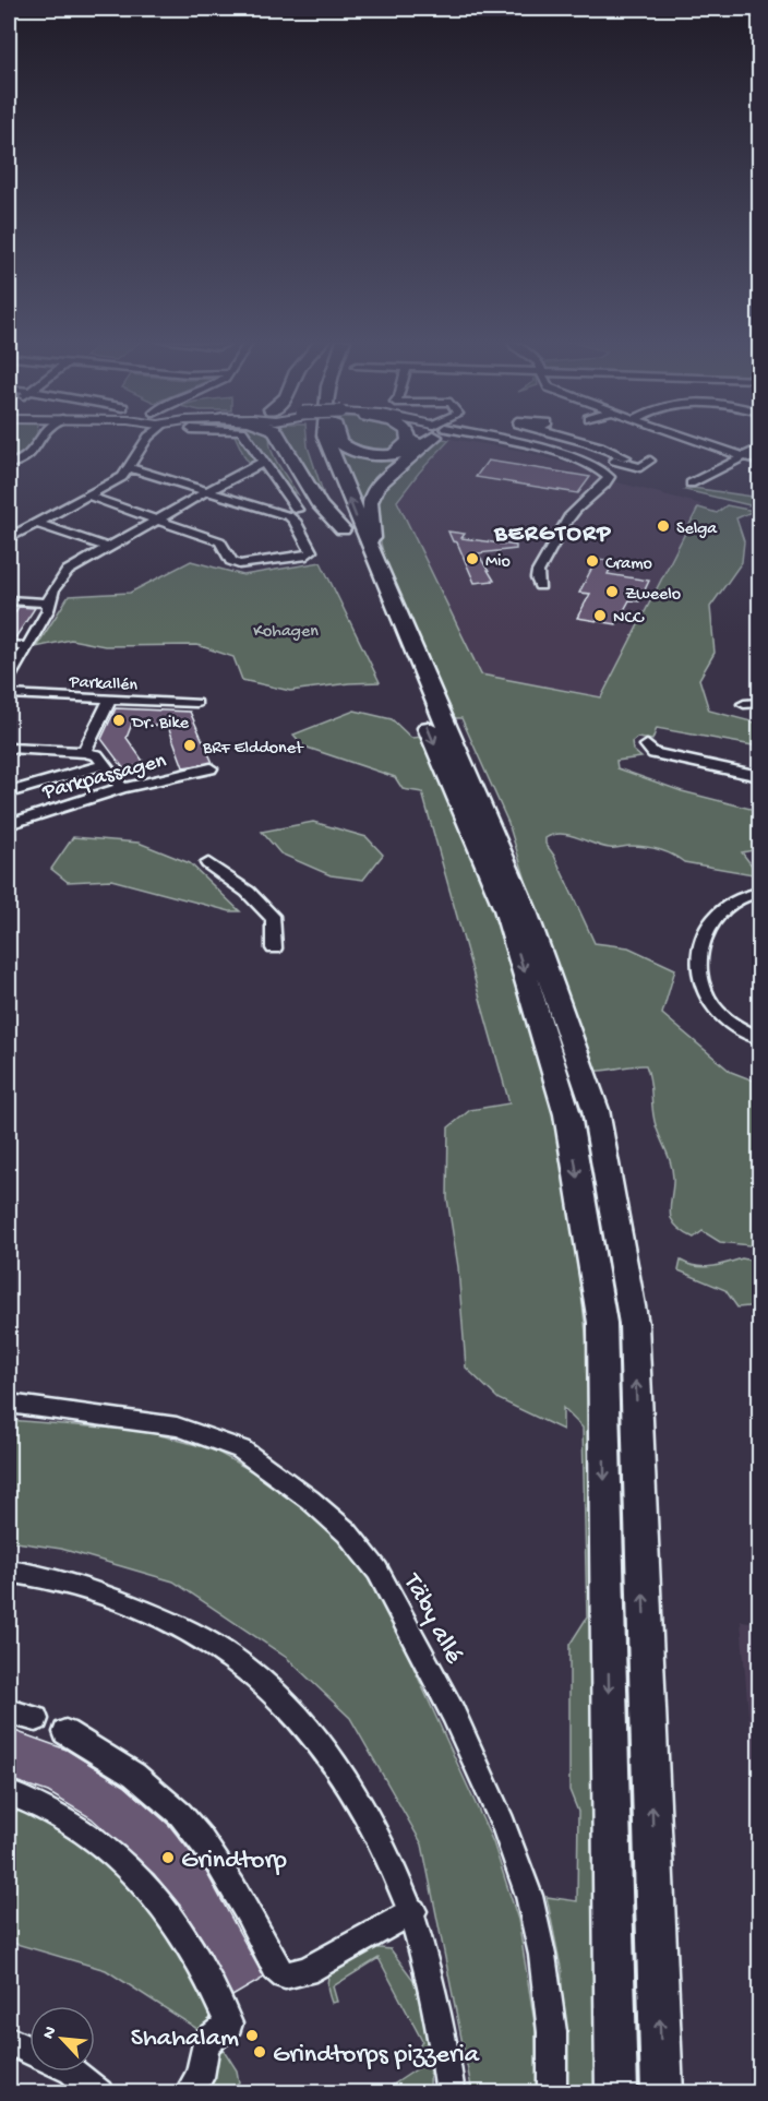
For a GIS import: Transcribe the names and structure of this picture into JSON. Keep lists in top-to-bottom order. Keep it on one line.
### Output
{"streets":{"street":["Parkallén","Parkpassagen","Täby allé"]},"districts":["BERGTORP"],"parks":["Kohagen"],"places":["Selga","Mio","Cramo","Zweelo","NCC","Dr. Bike","BRF Elddonet","Grindtorp","Shahalam","Grindtorps pizzeria"],"north":"top left"}
